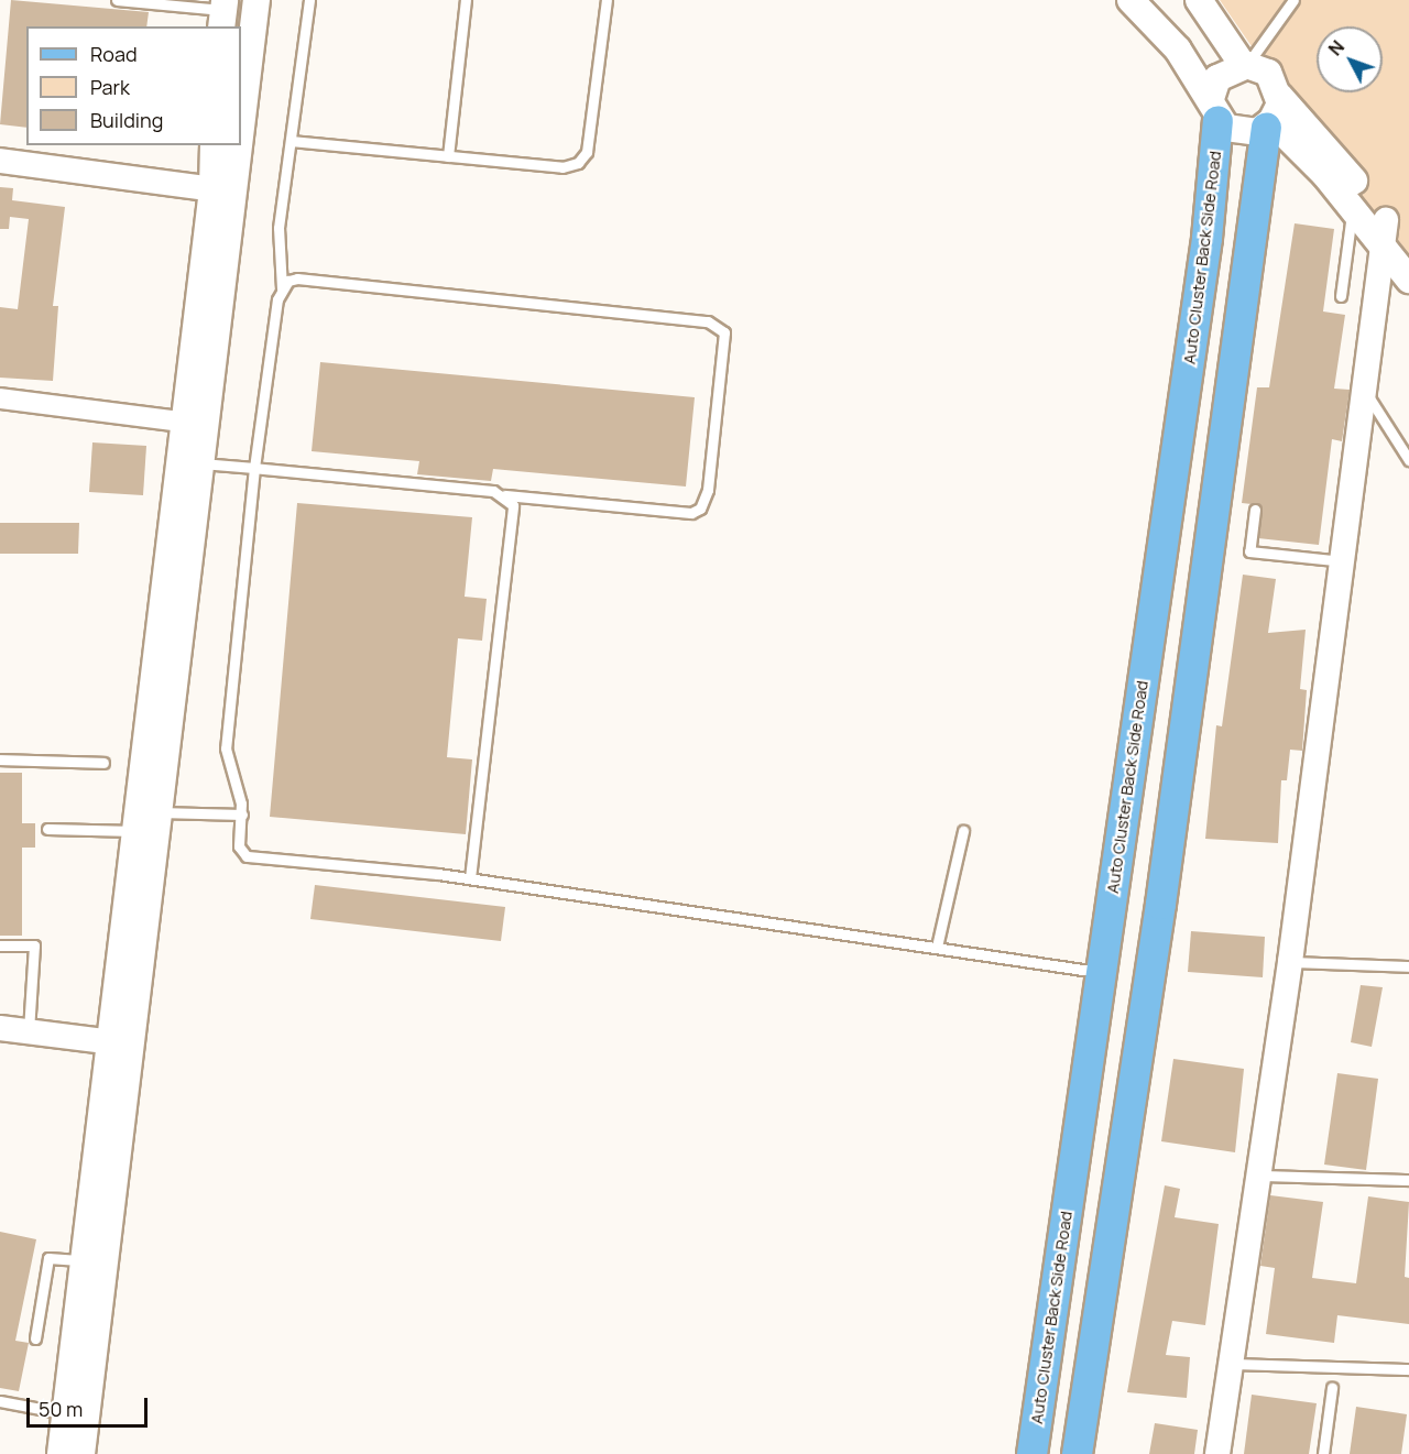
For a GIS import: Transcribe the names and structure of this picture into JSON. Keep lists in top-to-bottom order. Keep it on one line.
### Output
{"streets":{"main road":["Auto Cluster Back Side Road"]},"legend":["Road","Park","Building"],"scale_bar":"50 m","north":"top left"}
